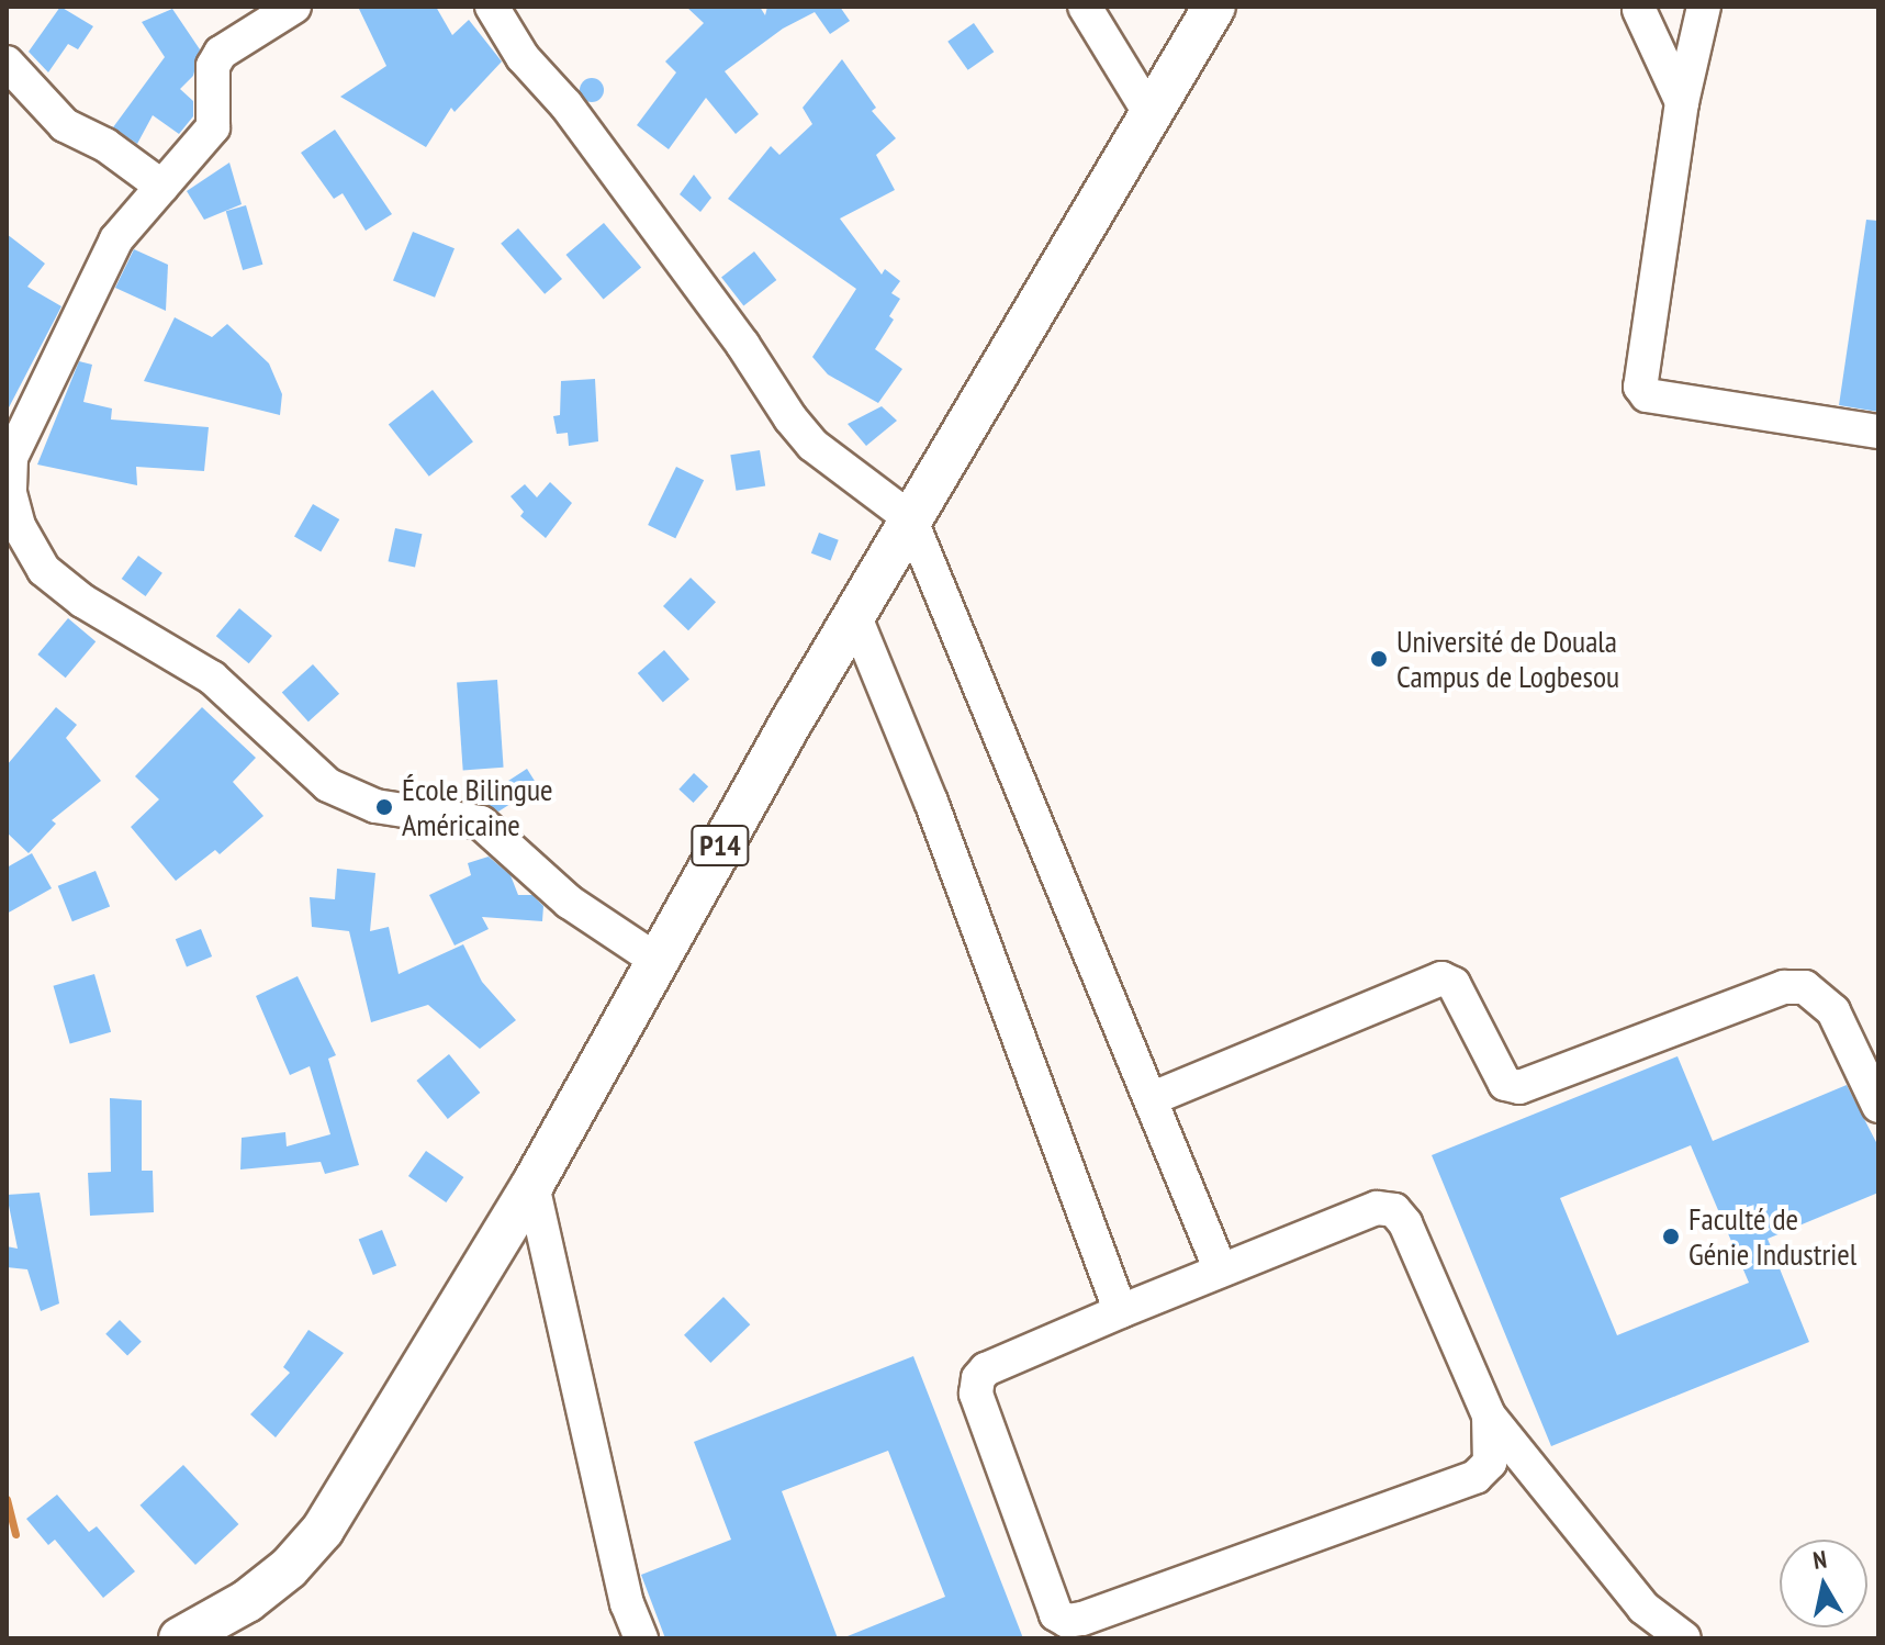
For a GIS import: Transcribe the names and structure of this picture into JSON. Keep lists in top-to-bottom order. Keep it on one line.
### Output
{"streets":{"main road":["P14"]},"places":["Université de Douala Campus de Logbesou","École Bilingue Américaine","Faculté de Génie Industriel"],"north":"top"}
